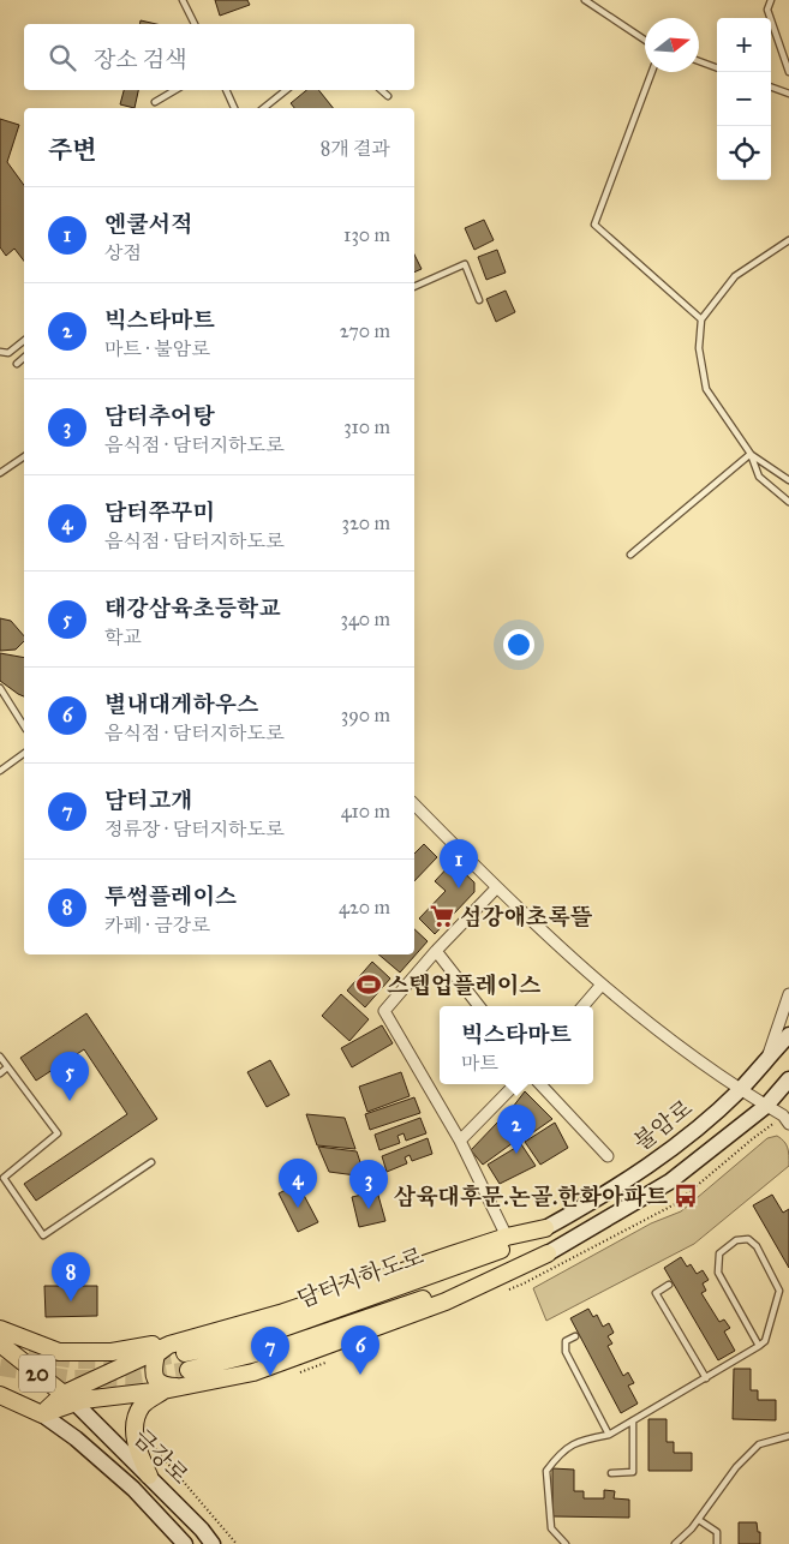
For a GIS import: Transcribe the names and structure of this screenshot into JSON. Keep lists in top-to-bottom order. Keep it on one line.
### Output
{"streets":{"main road":["담터지하도로","20"],"street":["불암로","금강로"]},"crossings":[["불암로","담터지하도로"],["20","금강로"]],"places":{"supermarket":["섬강애초록뜰"],"sports":["스텝업플레이스"],"bus stop":["삼육대후문.논골.한화아파트"]},"north":"right","page":{"map_buttons":["+","−"],"search":"장소 검색","heading":["주변","8개 결과"],"list":[{"mark":"1","name":"엔쿨서적","note":"상점","value":"130 m"},{"mark":"2","name":"빅스타마트","note":"마트 · 불암로","value":"270 m"},{"mark":"3","name":"담터추어탕","note":"음식점 · 담터지하도로","value":"310 m"},{"mark":"4","name":"담터쭈꾸미","note":"음식점 · 담터지하도로","value":"320 m"},{"mark":"5","name":"태강삼육초등학교","note":"학교","value":"340 m"},{"mark":"6","name":"별내대게하우스","note":"음식점 · 담터지하도로","value":"390 m"},{"mark":"7","name":"담터고개","note":"정류장 · 담터지하도로","value":"410 m"},{"mark":"8","name":"투썸플레이스","note":"카페 · 금강로","value":"420 m"}],"pins":["1","5","2","4","3","8","6","7"],"popup":["빅스타마트","마트"]}}
